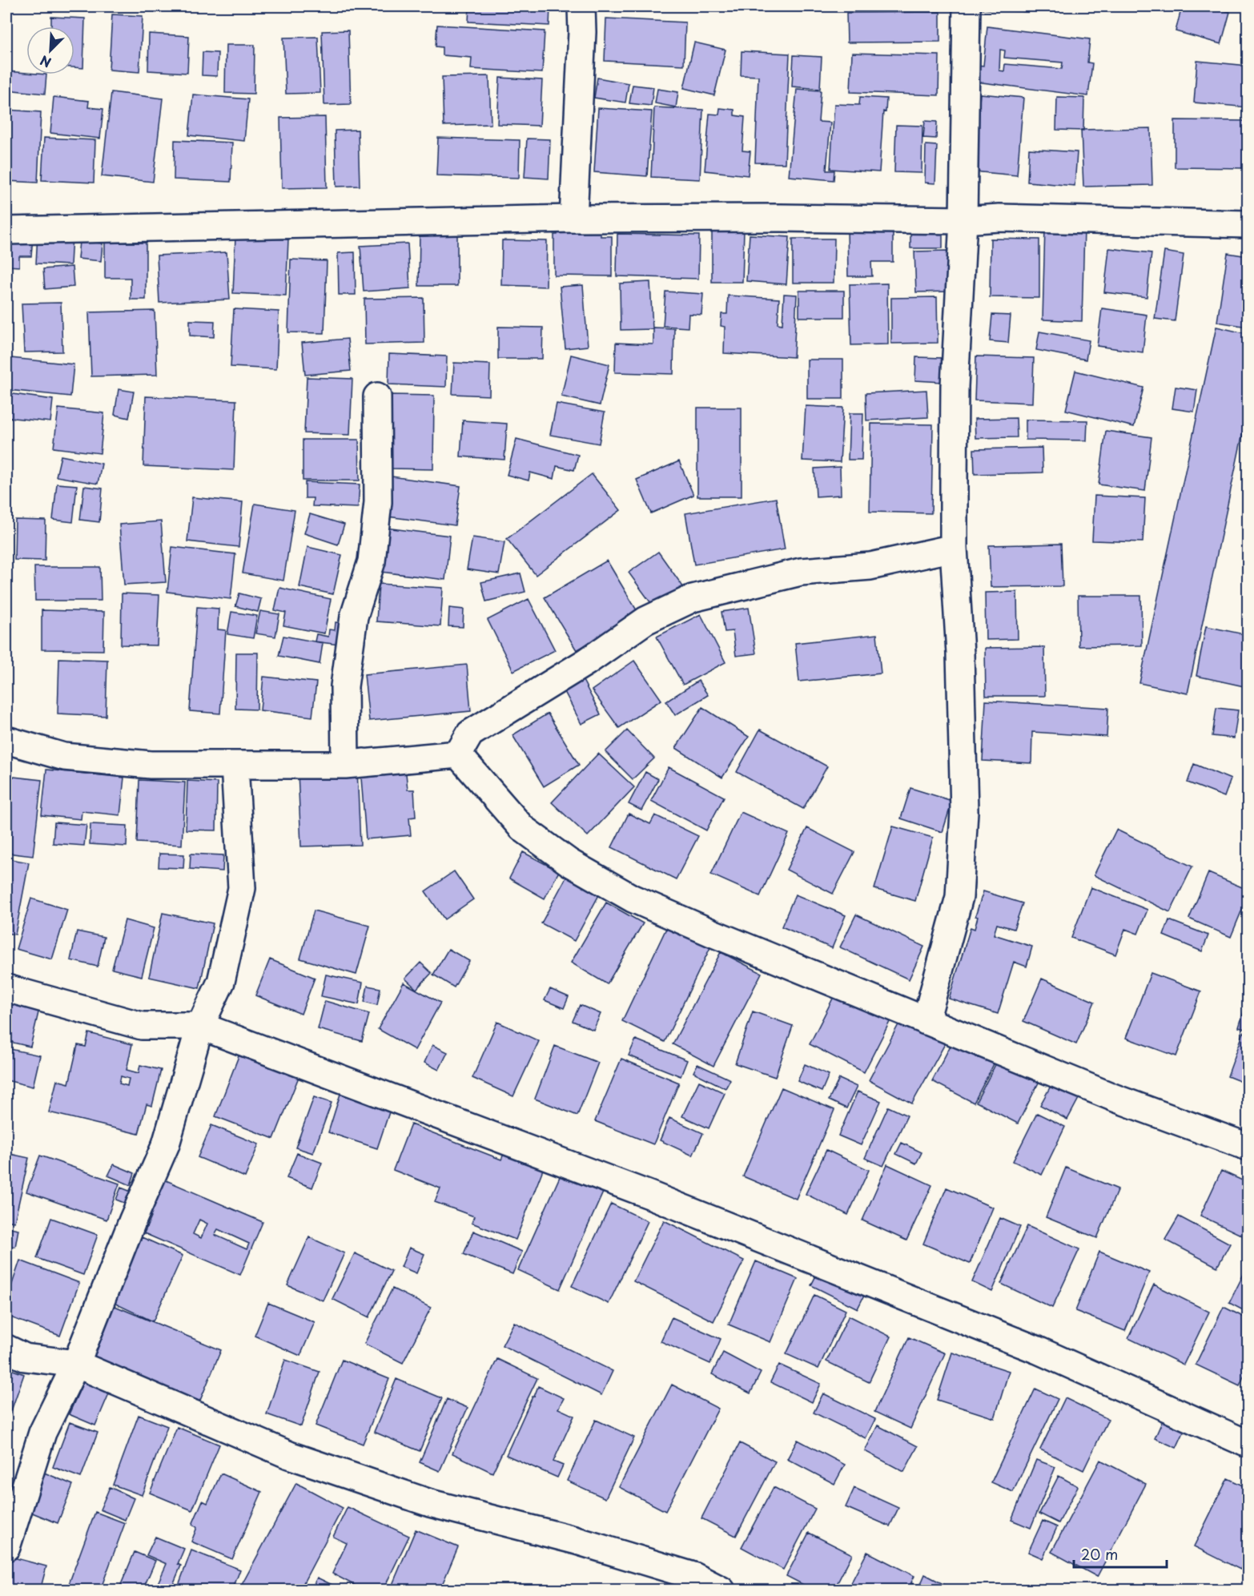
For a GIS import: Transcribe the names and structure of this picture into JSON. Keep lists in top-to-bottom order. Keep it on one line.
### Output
{"scale_bar":"20 m","north":"bottom left"}
